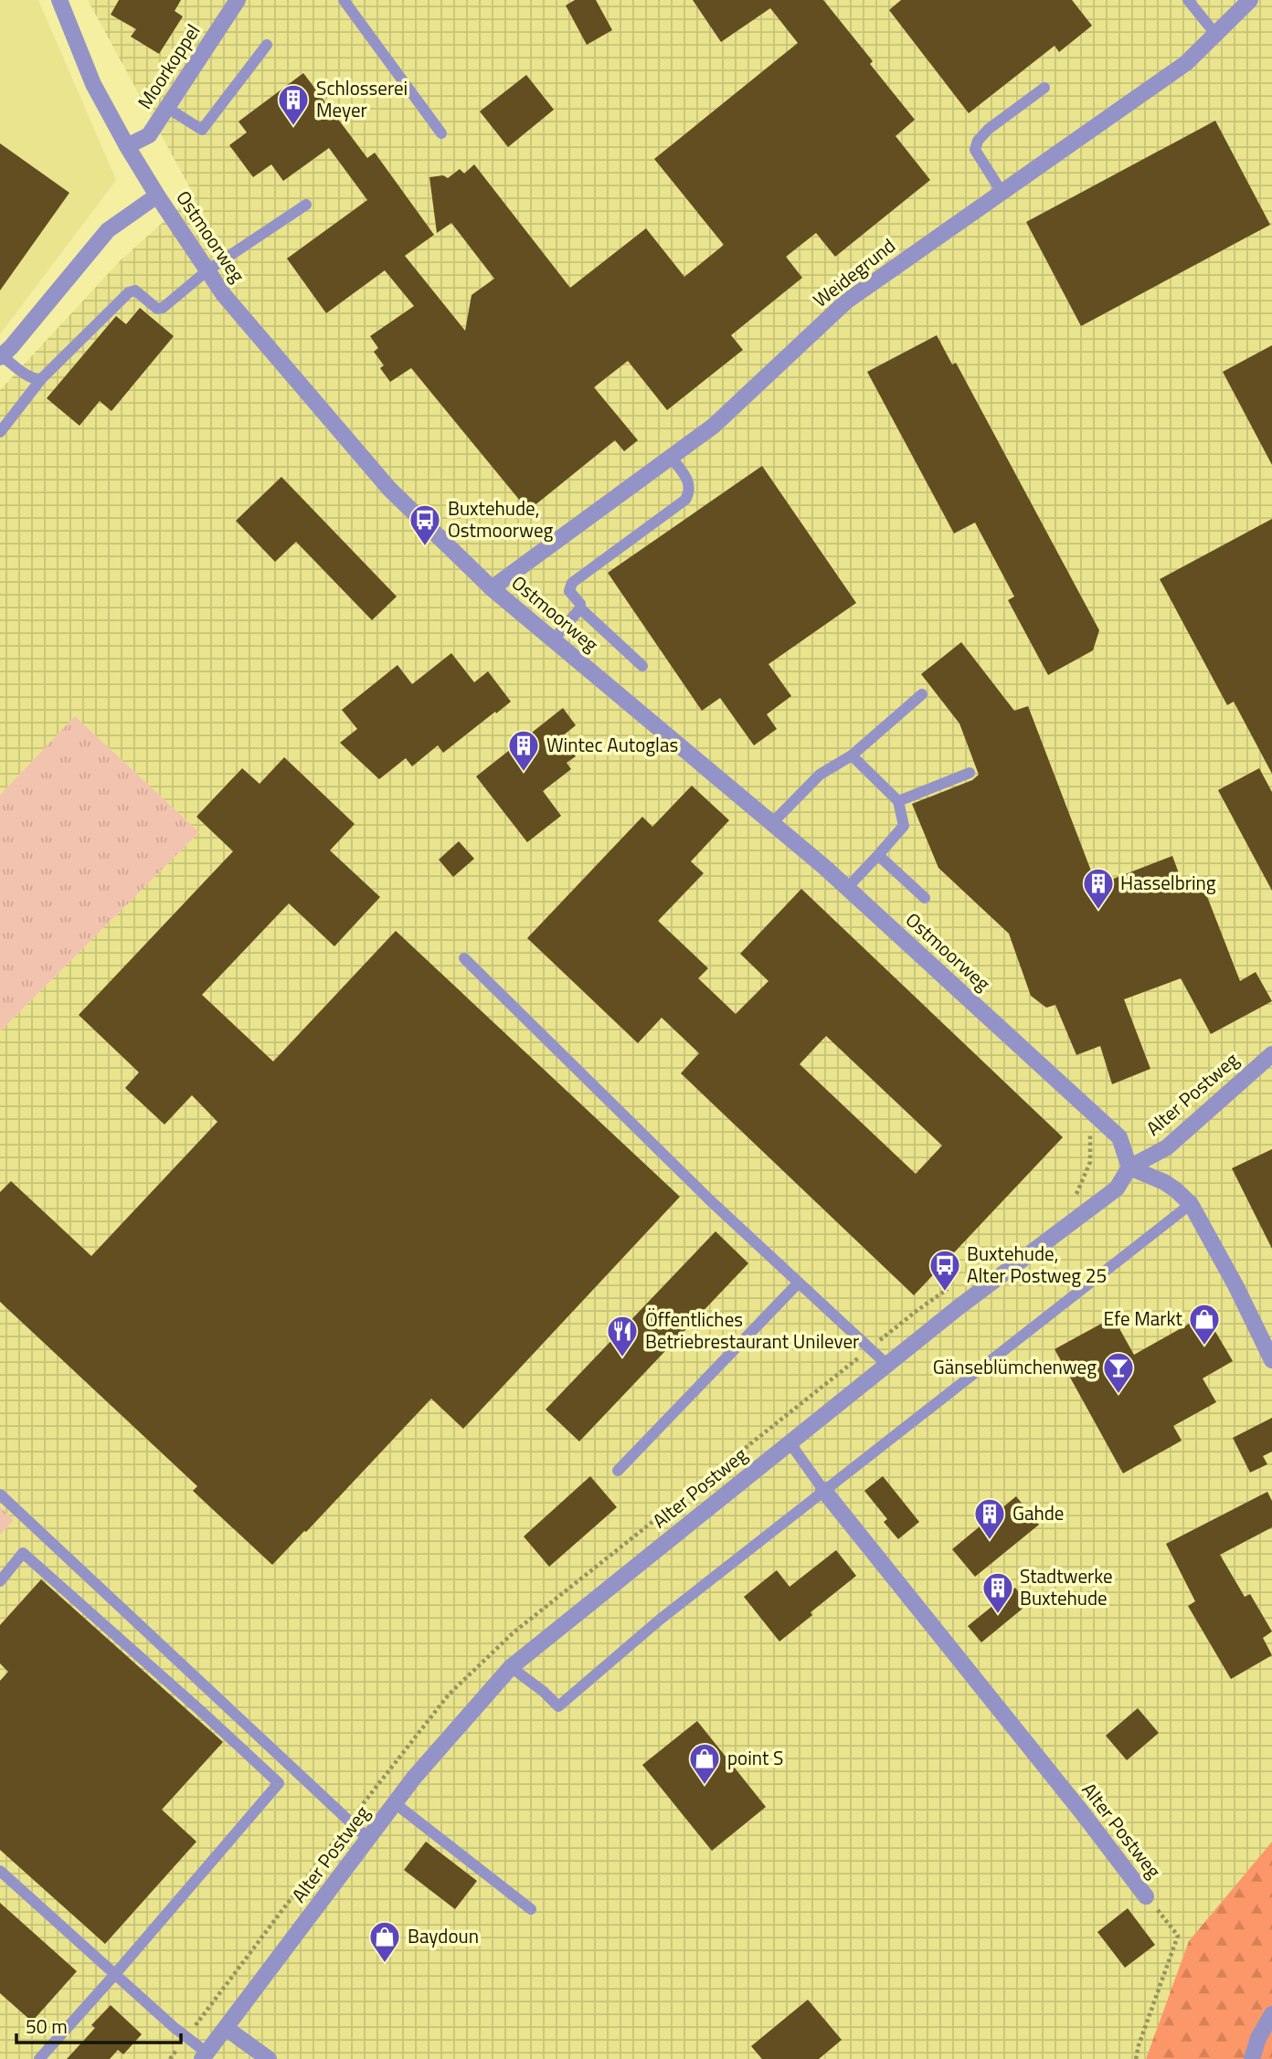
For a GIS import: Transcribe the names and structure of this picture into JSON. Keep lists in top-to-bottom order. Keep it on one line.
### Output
{"streets":{"street":["Moorkoppel","Ostmoorweg","Weidegrund","Alter Postweg"]},"crossings":[["Moorkoppel","Ostmoorweg"],["Ostmoorweg","Weidegrund"],["Ostmoorweg","Alter Postweg"]],"places":{"building":["Schlosserei Meyer","Wintec Autoglas","Hasselbring","Gahde","Stadtwerke Buxtehude"],"bus stop":["Buxtehude, Ostmoorweg","Buxtehude, Alter Postweg 25"],"shop":["Efe Markt","point S","Baydoun"],"restaurant":["Öffentliches Betriebrestaurant Unilever"],"bar":["Gänseblümchenweg"]},"scale_bar":"50 m"}
